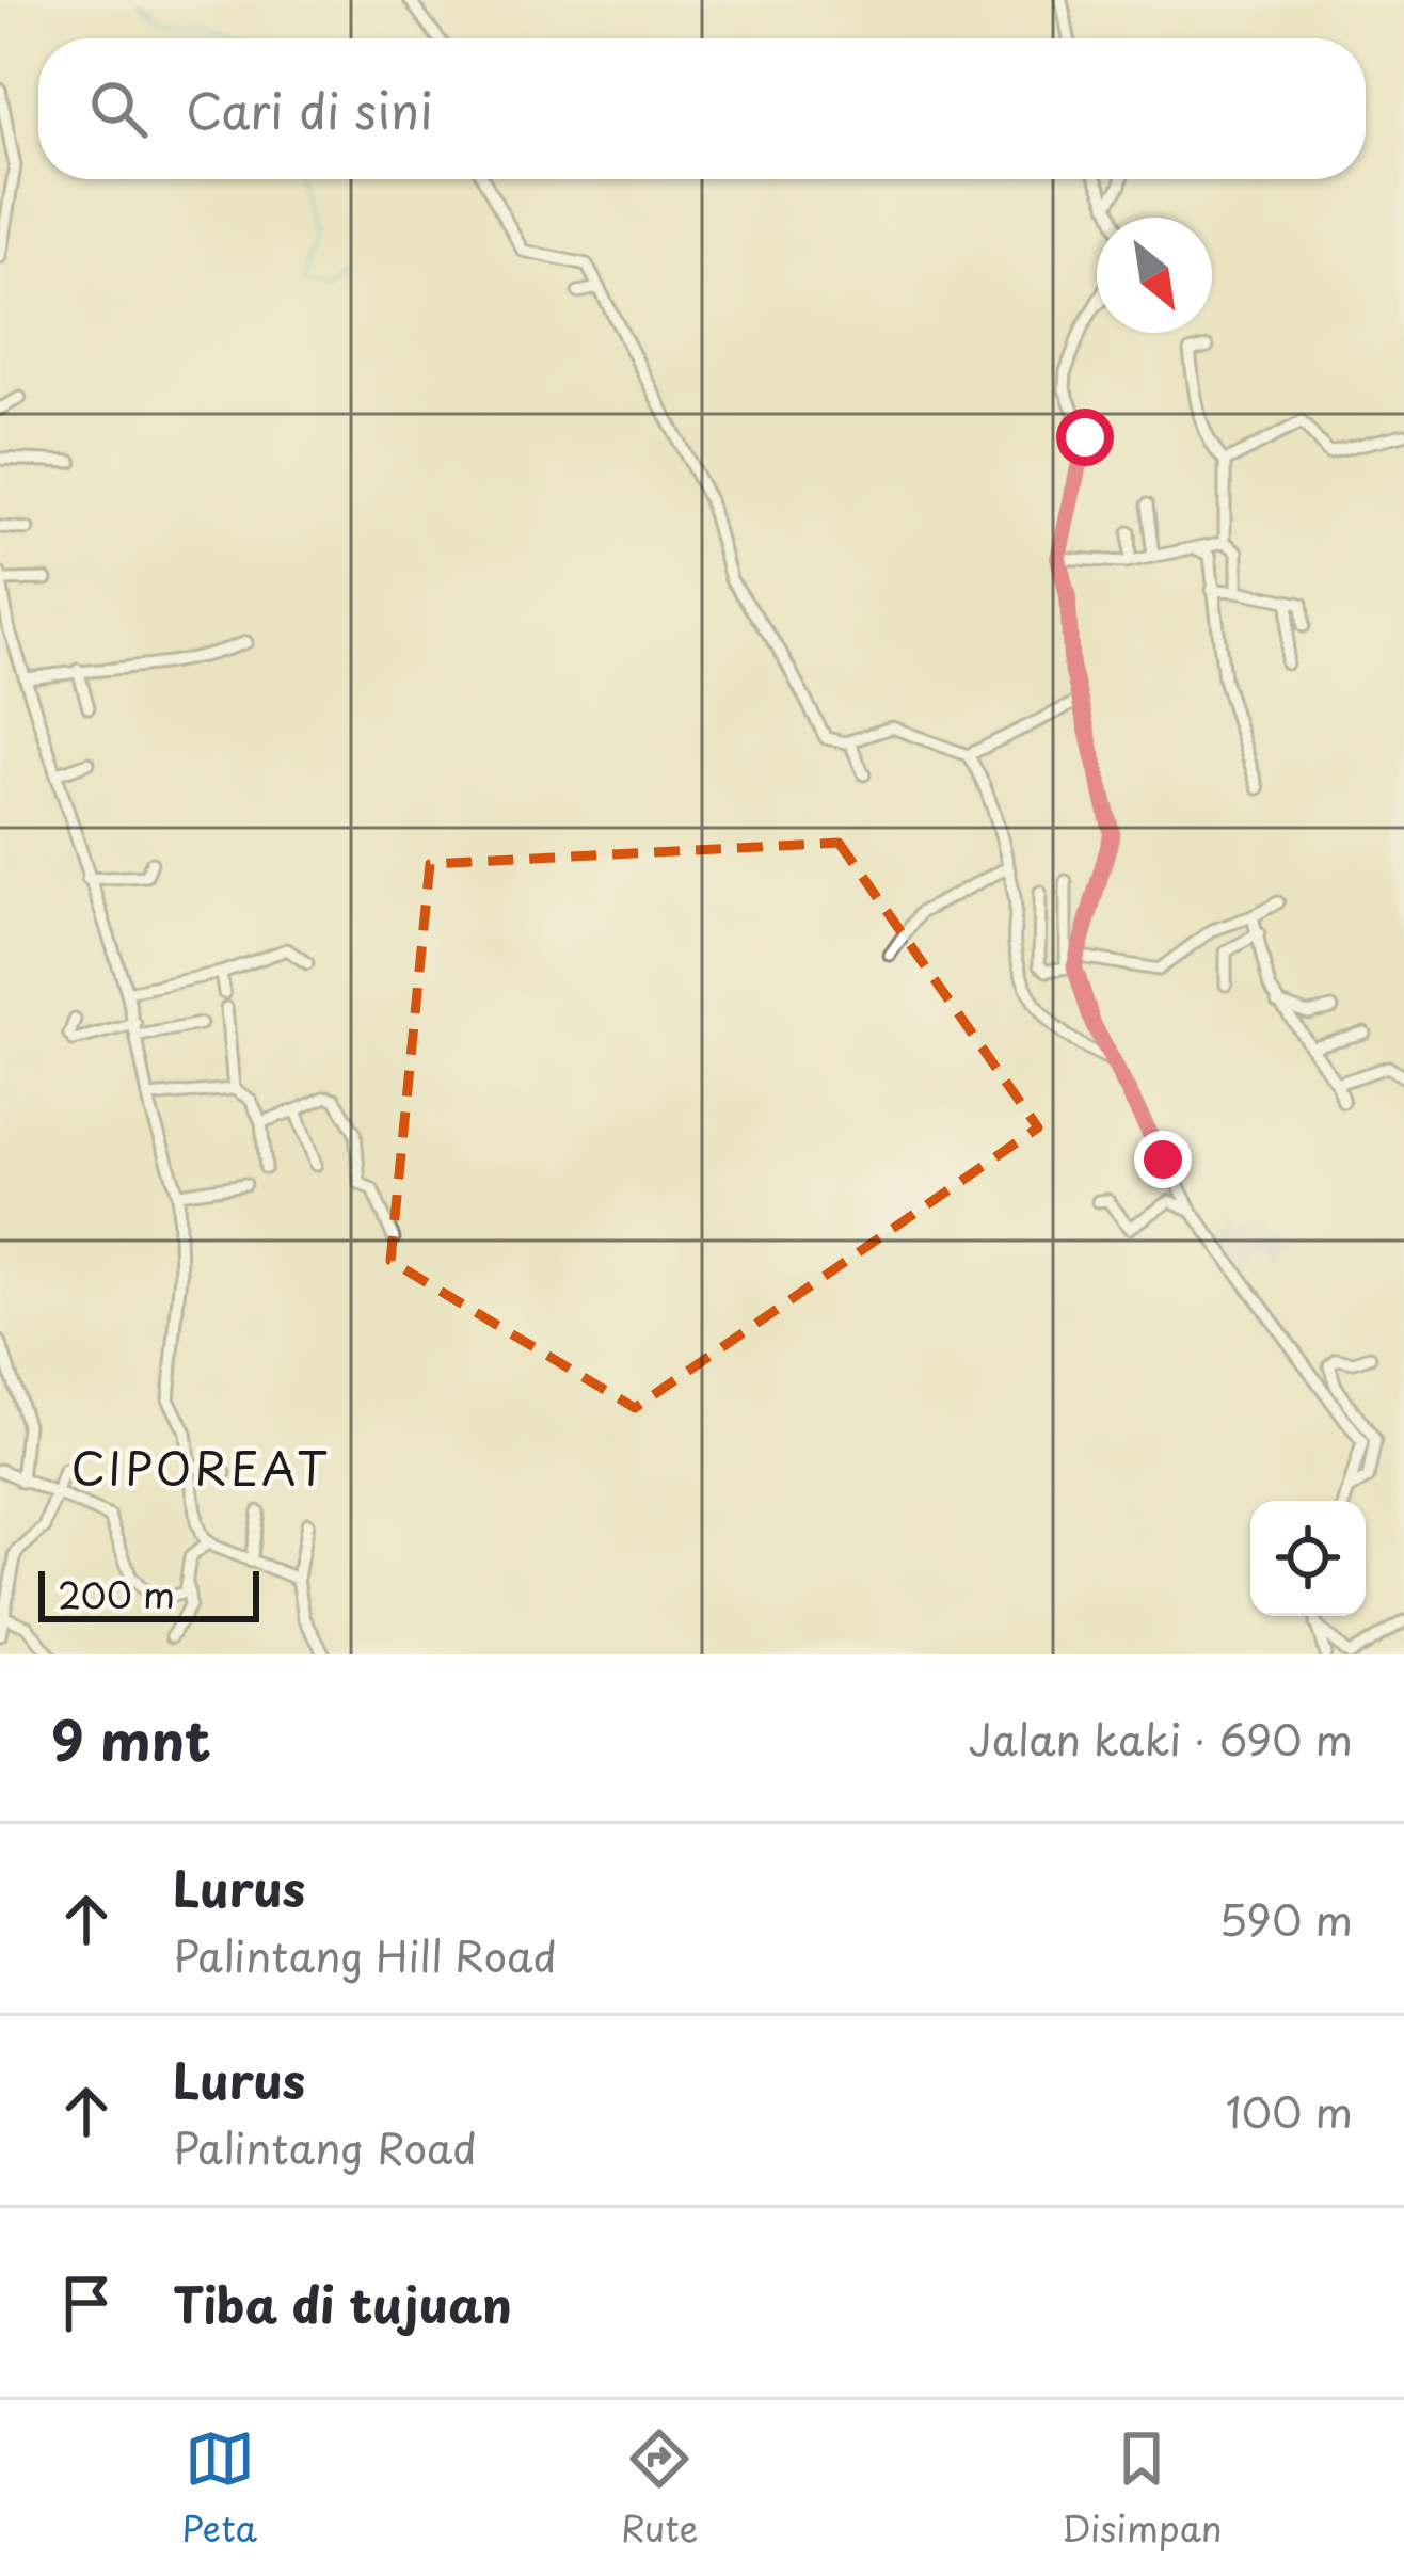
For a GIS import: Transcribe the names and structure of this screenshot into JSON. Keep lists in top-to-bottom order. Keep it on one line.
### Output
{"districts":["CIPOREAT"],"scale_bar":"200 m","north":"bottom right","page":{"search":"Cari di sini","scale":"200 m","heading":["9 mnt","Jalan kaki · 690 m"],"list":[["Lurus","Palintang Hill Road","590 m"],["Lurus","Palintang Road","100 m"],"Tiba di tujuan"],"nav":["Peta","Rute","Disimpan"]}}
